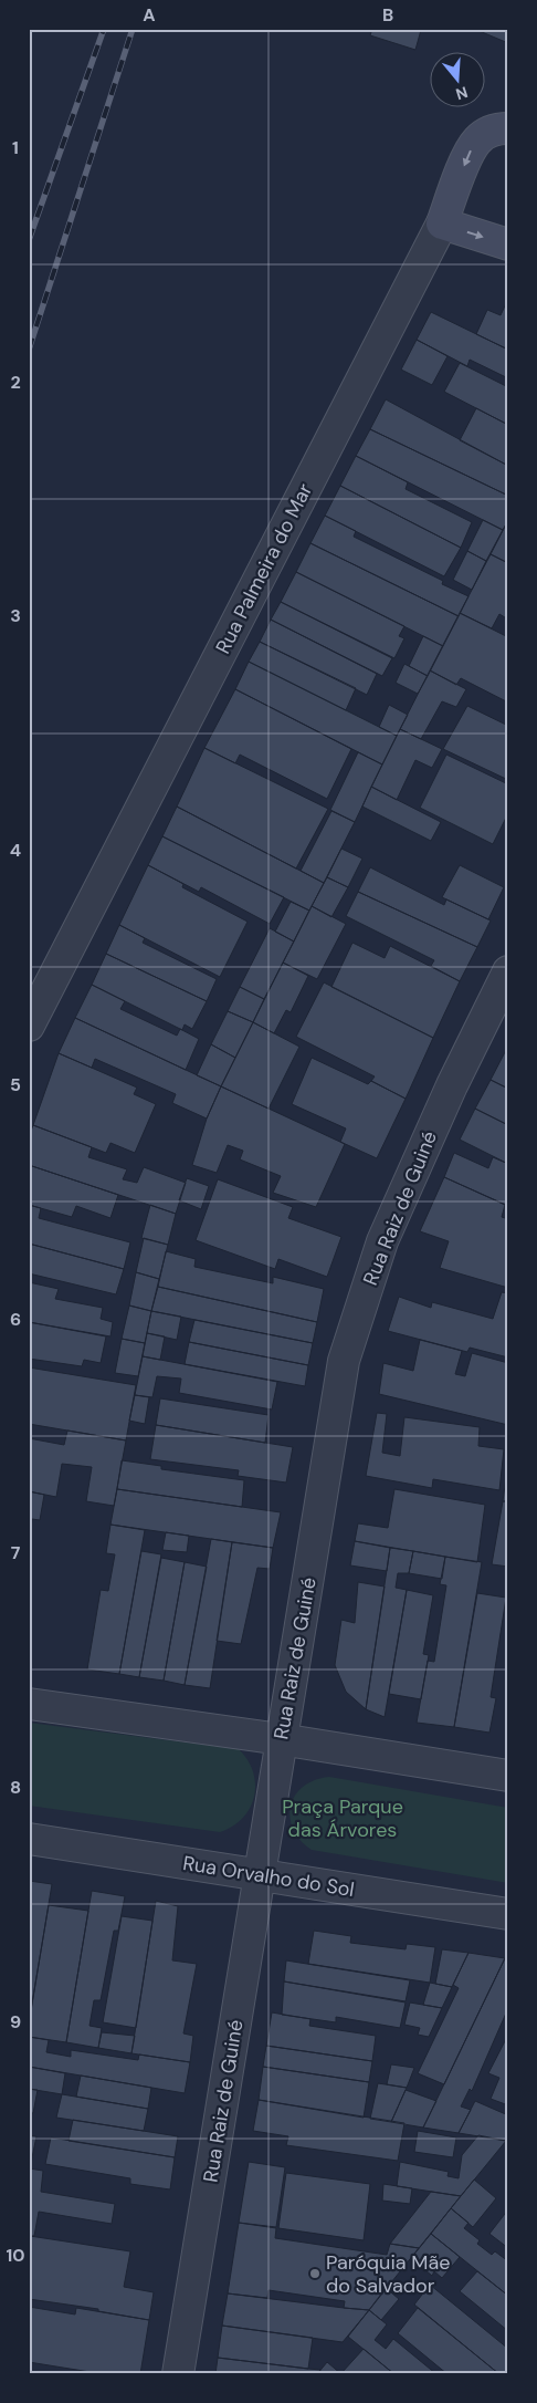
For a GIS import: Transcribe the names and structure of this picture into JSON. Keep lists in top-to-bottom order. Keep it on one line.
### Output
{"streets":{"street":["Rua Palmeira do Mar","Rua Raiz de Guiné","Rua Orvalho do Sol"]},"crossings":[["Rua Raiz de Guiné","Rua Orvalho do Sol"]],"parks":["Praça Parque das Árvores"],"places":["Paróquia Mãe do Salvador"],"north":"bottom","grid":{"columns":["A","B"],"rows":["1","2","3","4","5","6","7","8","9","10"]}}
